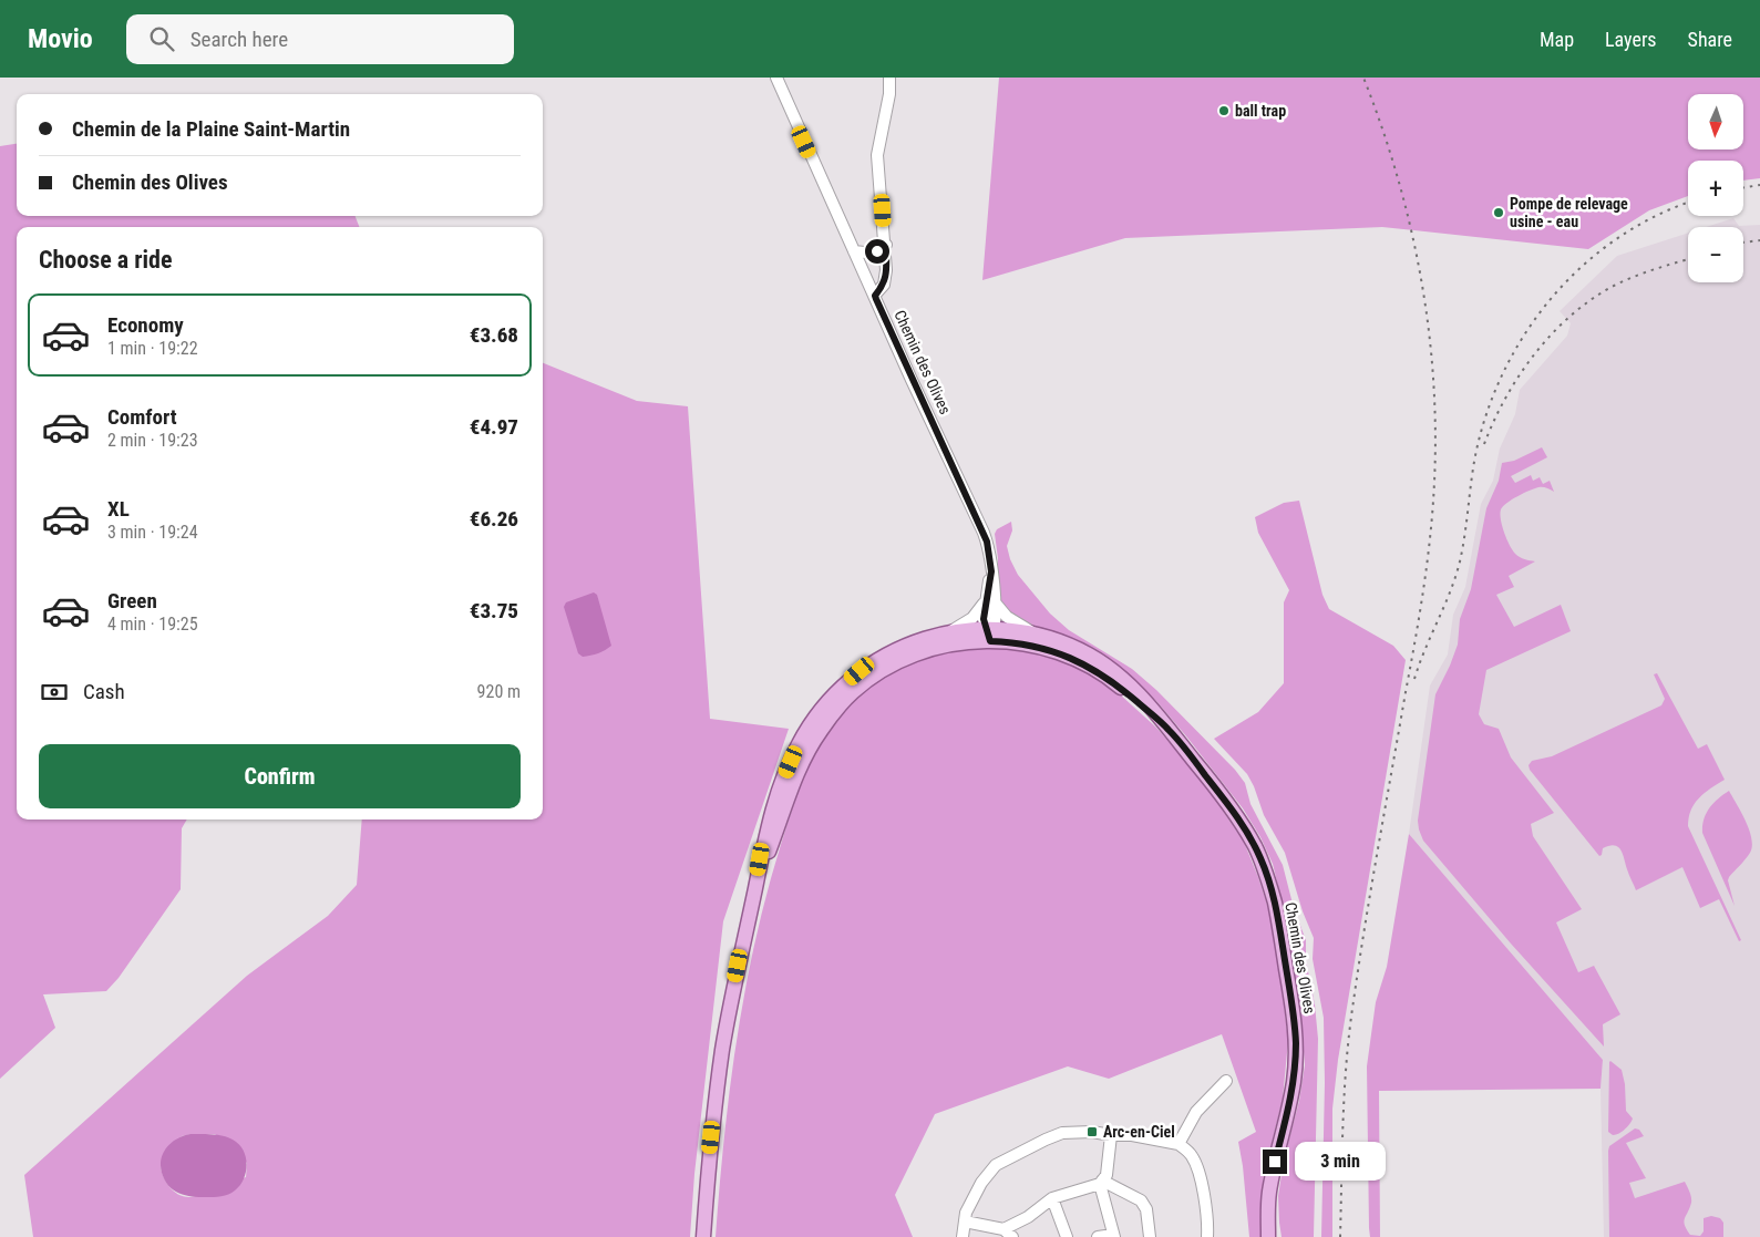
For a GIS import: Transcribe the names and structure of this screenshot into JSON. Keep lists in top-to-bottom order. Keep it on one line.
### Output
{"streets":{"main road":["Chemin des Olives"]},"places":{"other":["ball trap","Pompe de relevage usine - eau"],"transit":["Arc-en-Ciel"]},"north":"bottom","page":{"header":"Movio","search":"Search here","nav":["Map","Layers","Share"],"map_buttons":["+","−"],"banner":["Chemin de la Plaine Saint-Martin","Chemin des Olives"],"heading":"Choose a ride","list":[{"name":"Economy","note":"1 min · 19:22","value":"€3.68"},{"name":"Comfort","note":"2 min · 19:23","value":"€4.97"},{"name":"XL","note":"3 min · 19:24","value":"€6.26"},{"name":"Green","note":"4 min · 19:25","value":"€3.75"}],"pay":["Cash","920 m"],"buttons":"Confirm","bubble":"3 min"}}
